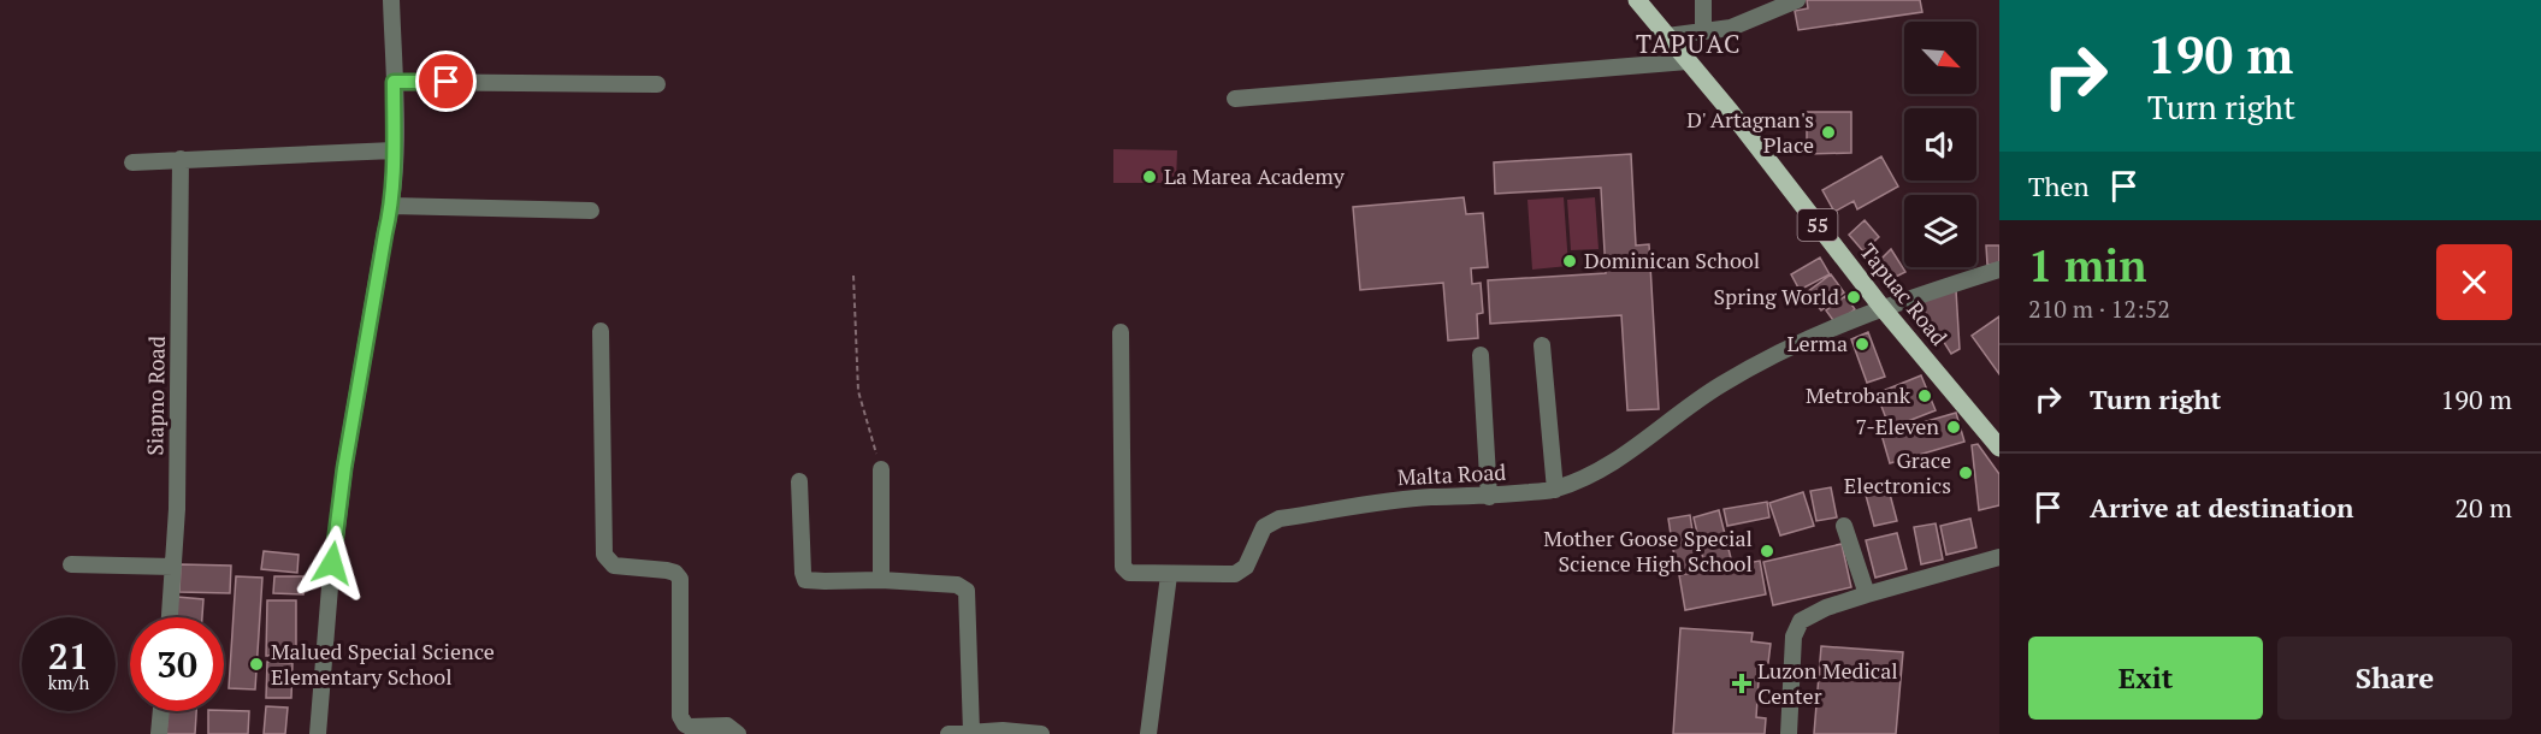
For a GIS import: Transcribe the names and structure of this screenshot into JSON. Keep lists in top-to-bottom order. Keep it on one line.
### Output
{"streets":{"main road":["55","Tapuac Road"],"street":["Siapno Road","Malta Road"]},"crossings":[["Tapuac Road","Malta Road"]],"districts":["TAPUAC"],"places":{"other":["D' Artagnan's Place","La Marea Academy","Dominican School","Spring World","Lerma","Metrobank","7-Eleven","Grace Electronics","Mother Goose Special Science High School","Malued Special Science Elementary School"],"health":["Luzon Medical Center"]},"north":"bottom right","page":{"turn":["190 m","Turn right"],"then":"Then","heading":["1 min","210 m · 12:52"],"list":[{"name":"Turn right","value":"190 m"},{"name":"Arrive at destination","value":"20 m"}],"speed":"21 km/h","limit":"30","buttons":["Exit","Share"]}}
